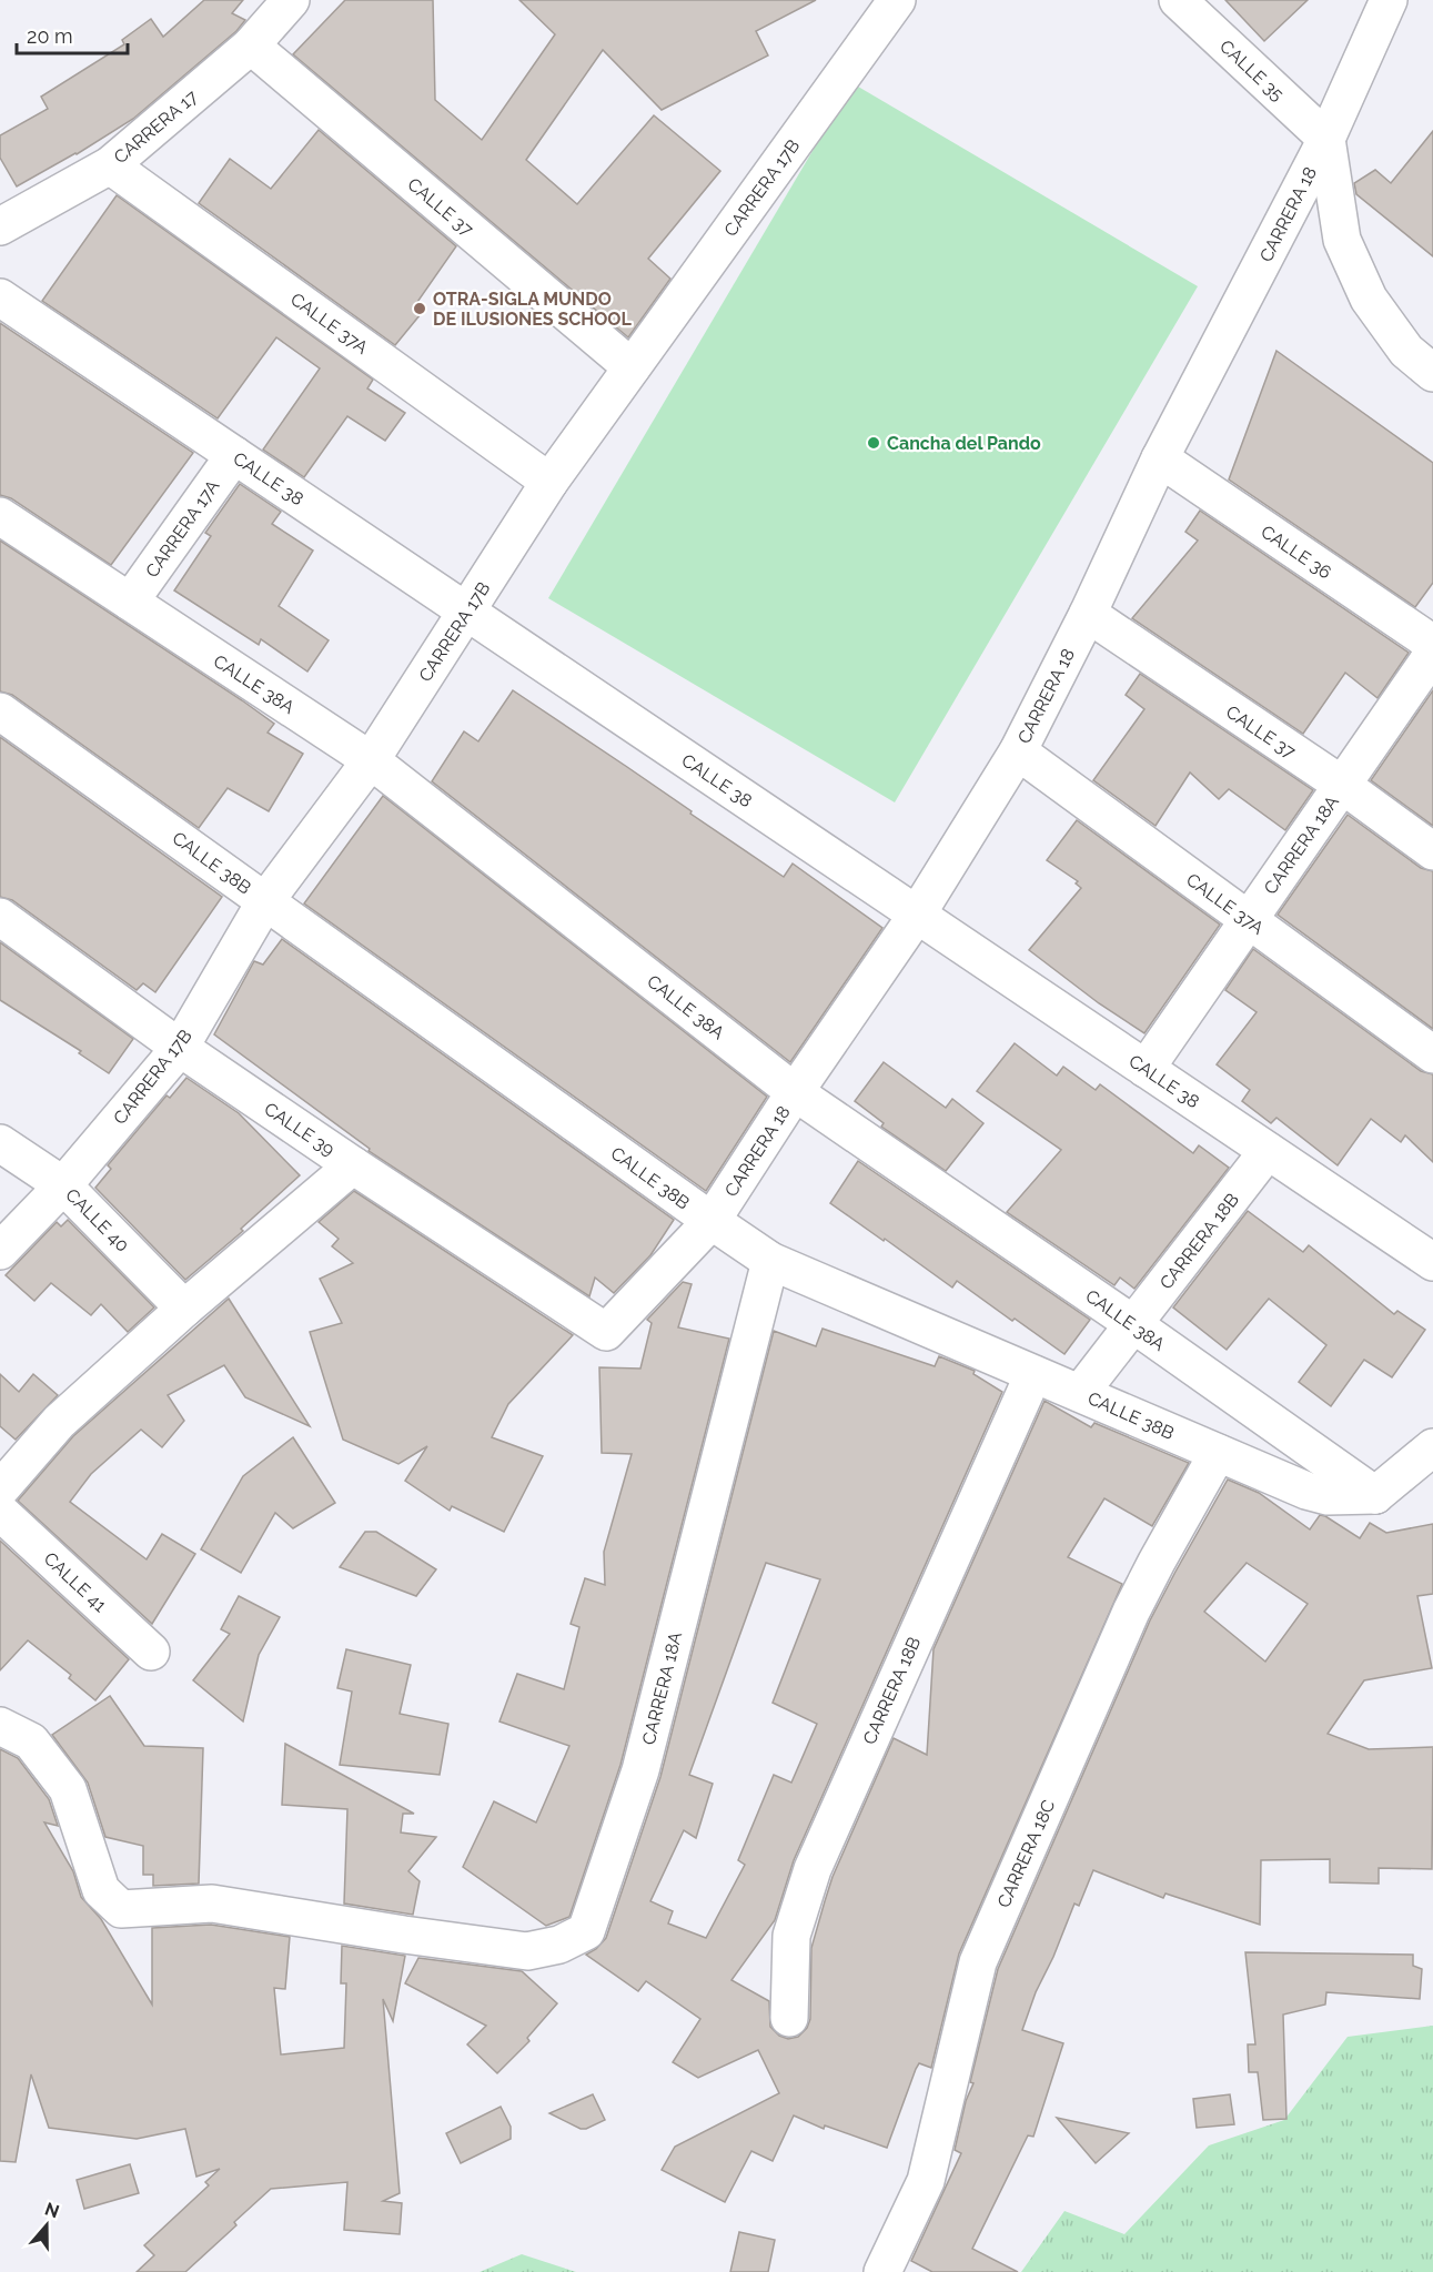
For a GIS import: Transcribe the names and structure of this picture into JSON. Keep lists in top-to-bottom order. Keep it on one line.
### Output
{"streets":{"street":["CALLE 35","CARRERA 17","CARRERA 17B","CALLE 37","CARRERA 18","CALLE 37A","CALLE 38","CARRERA 17A","CALLE 36","CALLE 38A","CARRERA 18A","CALLE 38B","CALLE 39","CALLE 40","CARRERA 18B","CALLE 41","CARRERA 18C"]},"crossings":[["CALLE 35","CARRERA 18"],["CARRERA 17","CALLE 37"],["CARRERA 17","CALLE 37A"],["CARRERA 17B","CALLE 37"],["CARRERA 17B","CALLE 37A"],["CARRERA 17B","CALLE 38"],["CARRERA 17B","CALLE 38A"],["CARRERA 17B","CALLE 38B"],["CARRERA 17B","CALLE 39"],["CARRERA 17B","CALLE 40"],["CALLE 37","CARRERA 18"],["CALLE 37","CARRERA 18A"],["CARRERA 18","CALLE 37A"],["CARRERA 18","CALLE 38"],["CARRERA 18","CALLE 36"],["CARRERA 18","CALLE 38A"],["CARRERA 18","CALLE 38B"],["CARRERA 18","CALLE 39"],["CALLE 37A","CARRERA 18A"],["CALLE 38","CARRERA 17A"],["CALLE 38","CARRERA 18A"],["CALLE 38","CARRERA 18B"],["CARRERA 17A","CALLE 38A"],["CALLE 38A","CALLE 38B"],["CALLE 38A","CARRERA 18B"],["CARRERA 18A","CALLE 38B"],["CALLE 38B","CARRERA 18B"],["CALLE 38B","CARRERA 18C"]],"places":["OTRA-SIGLA MUNDO DE ILUSIONES SCHOOL","Cancha del Pando"],"scale_bar":"20 m","north":"top"}
